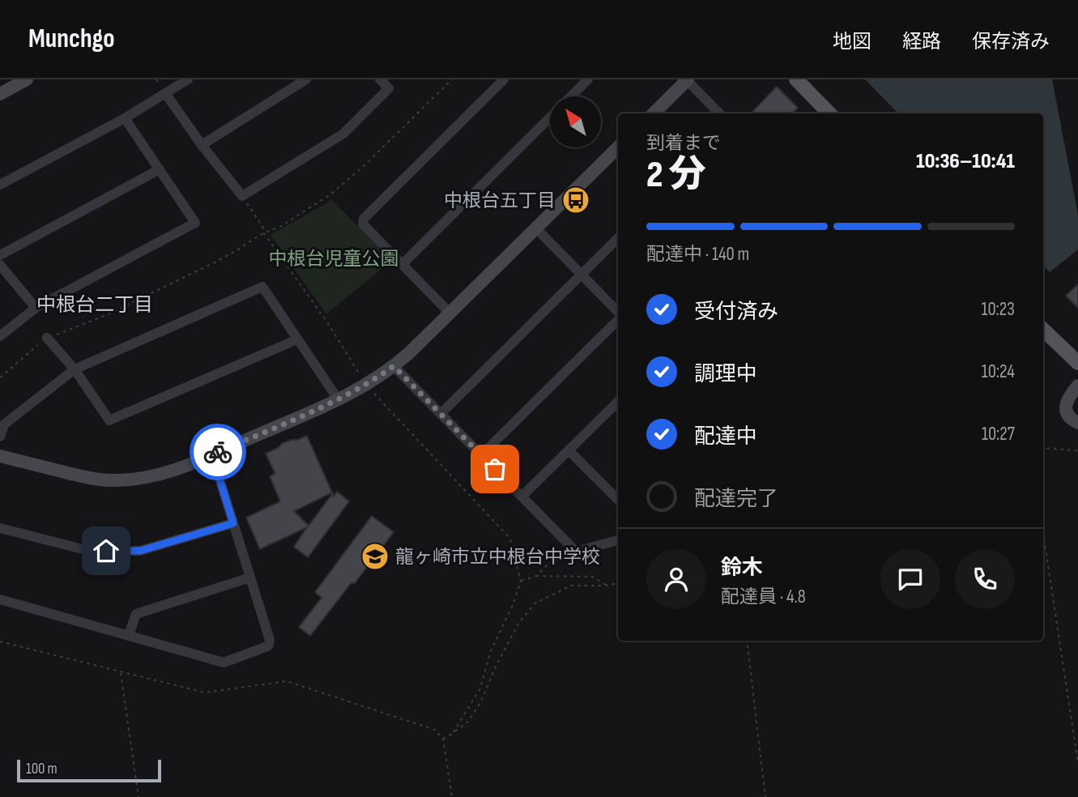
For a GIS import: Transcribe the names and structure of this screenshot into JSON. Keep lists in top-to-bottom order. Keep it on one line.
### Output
{"districts":["中根台二丁目"],"parks":["中根台児童公園"],"places":{"bus stop":["中根台五丁目"],"school or university":["龍ヶ崎市立中根台中学校"]},"scale_bar":"100 m","north":"top left","page":{"header":"Munchgo","nav":["地図","経路","保存済み"],"heading":["2 分","到着まで","10:36–10:41"],"panel":["鈴木","配達員 · 4.8"],"bar":"配達中 · 140 m","list":[["受付済み","10:23"],["調理中","10:24"],["配達中","10:27"],"配達完了"],"scale":"100 m"}}
